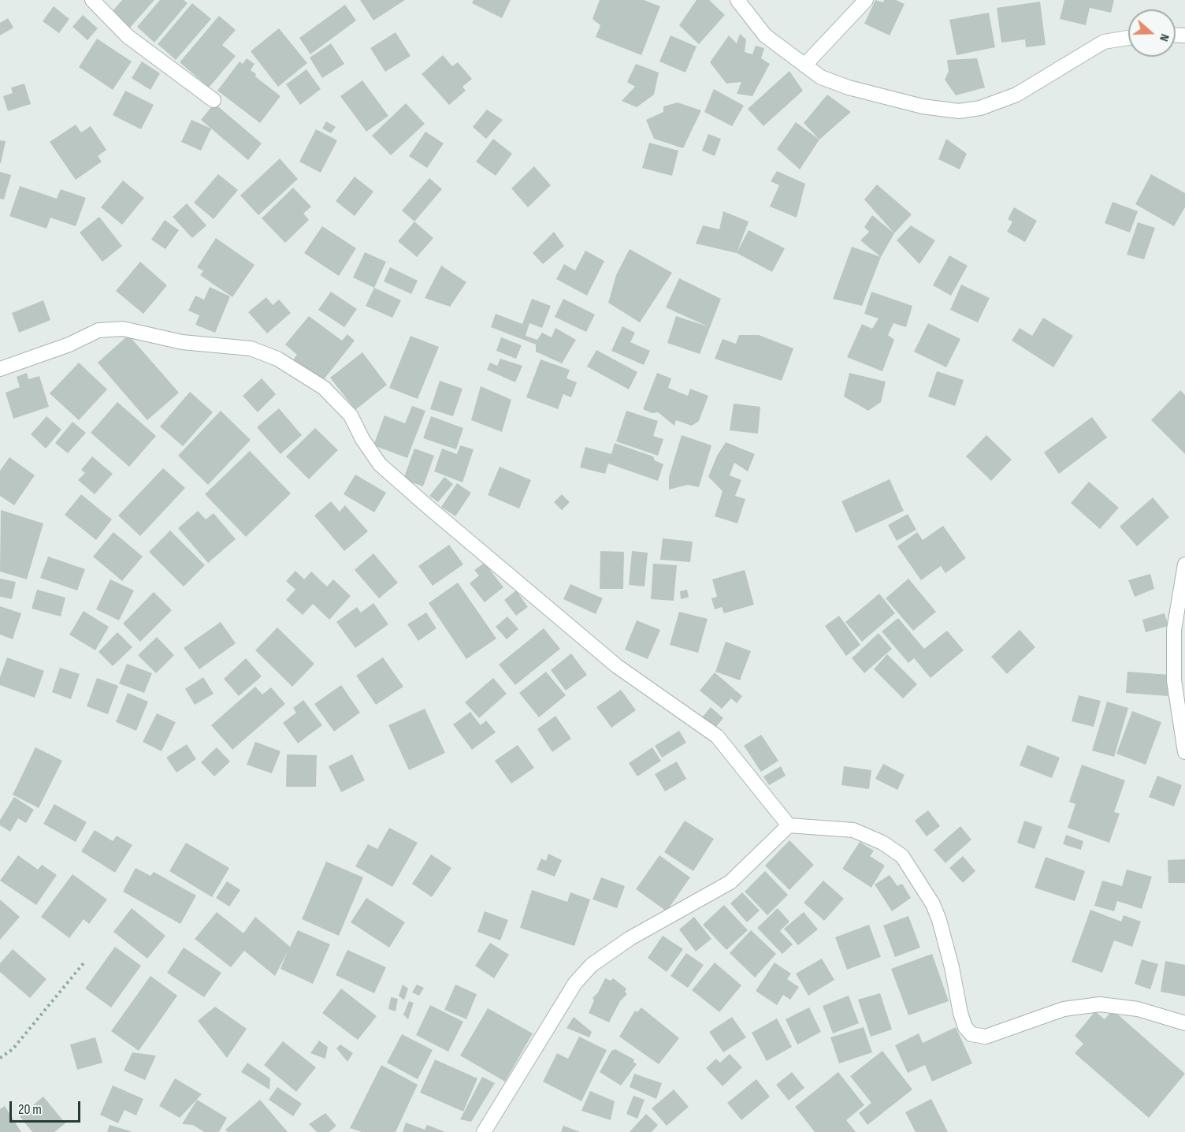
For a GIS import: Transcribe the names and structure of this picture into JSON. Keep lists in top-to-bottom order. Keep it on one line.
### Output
{"scale_bar":"20 m","north":"right"}
